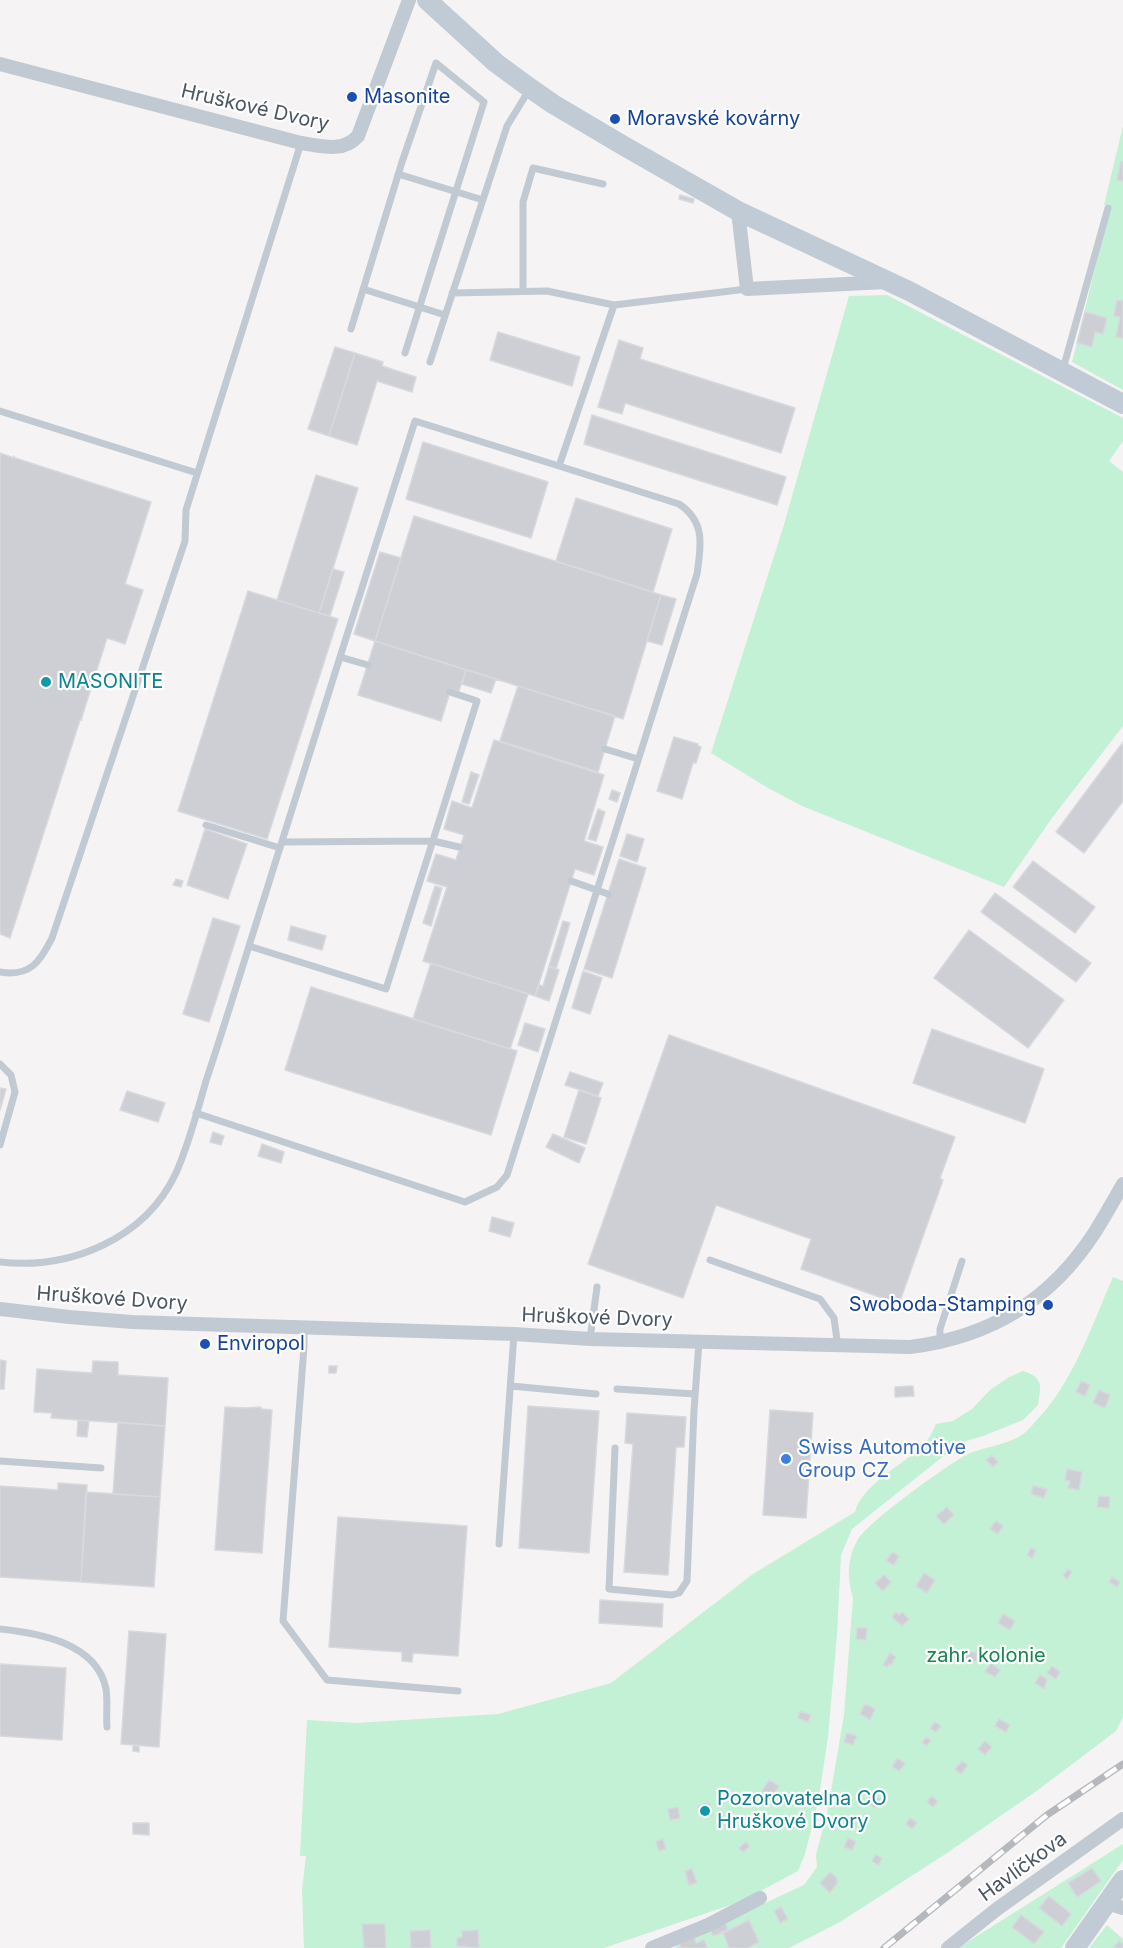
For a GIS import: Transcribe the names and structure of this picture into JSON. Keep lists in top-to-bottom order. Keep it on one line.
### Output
{"streets":{"street":["Hruškové Dvory","Havlíčkova"]},"parks":["zahr. kolonie"],"places":["Masonite","Moravské kovárny","MASONITE","Swoboda-Stamping","Enviropol","Swiss Automotive Group CZ","Pozorovatelna CO Hruškové Dvory"]}
